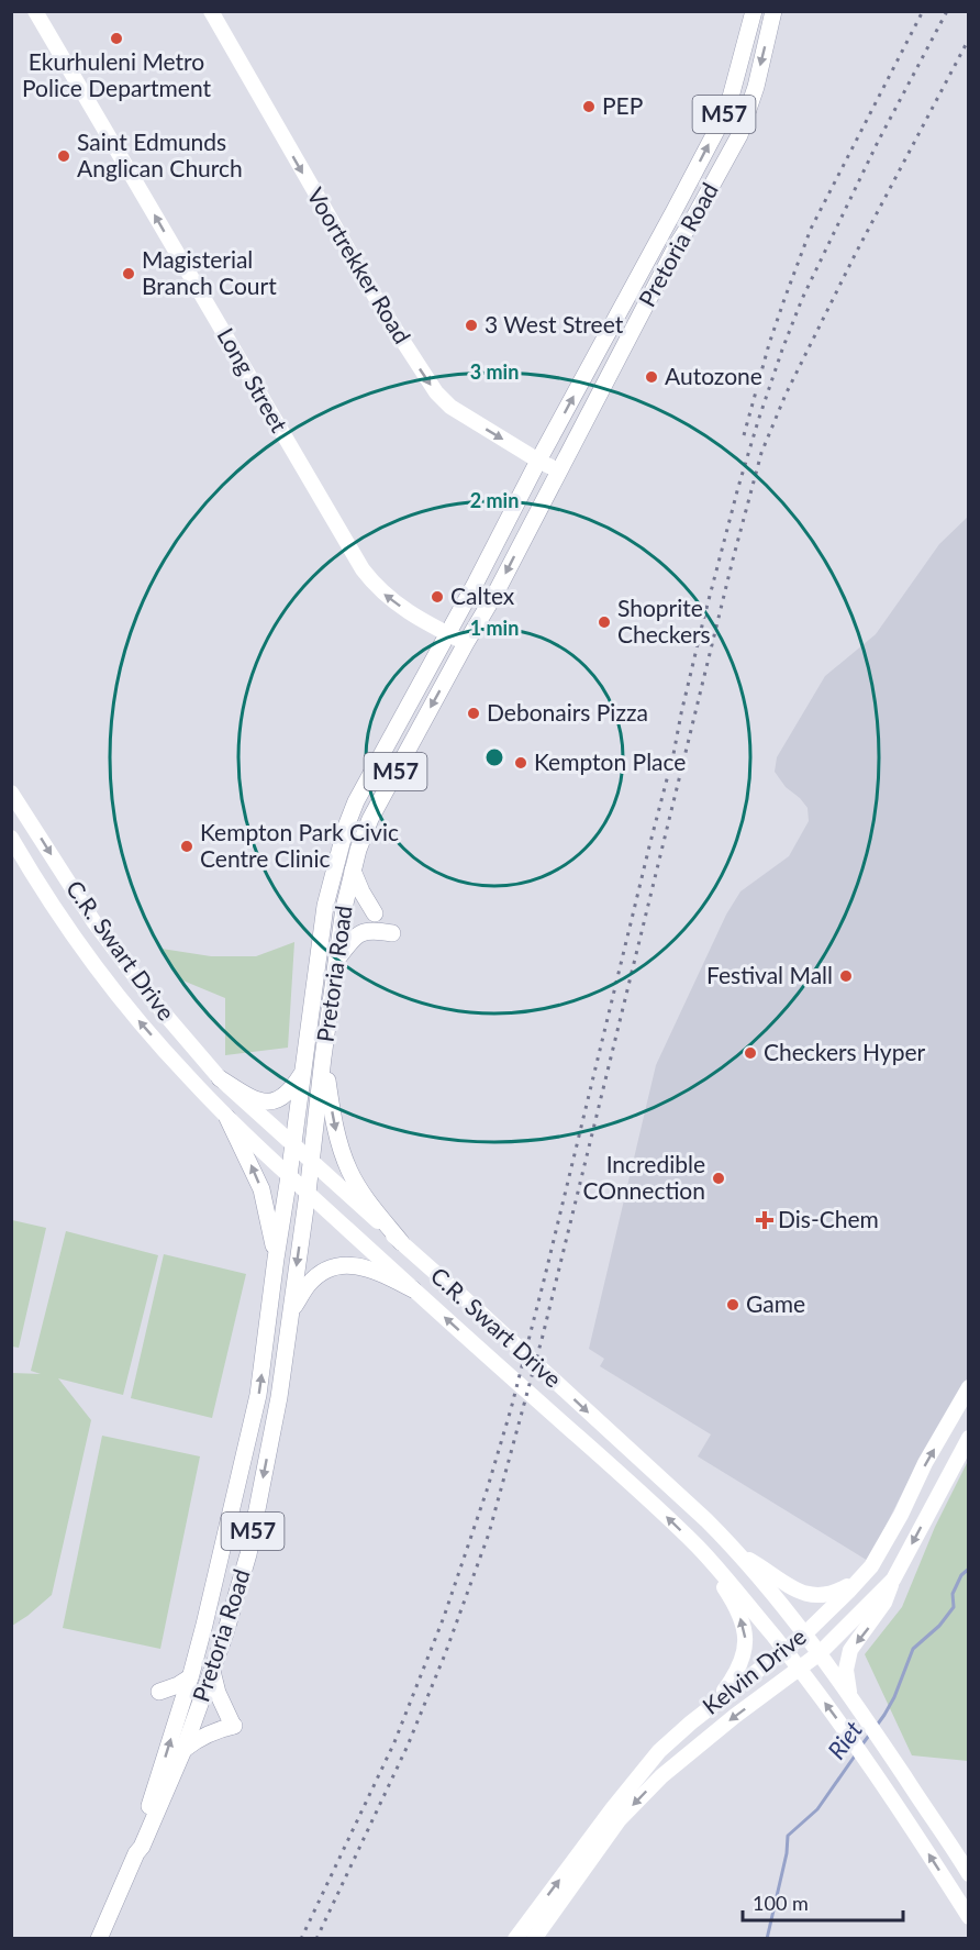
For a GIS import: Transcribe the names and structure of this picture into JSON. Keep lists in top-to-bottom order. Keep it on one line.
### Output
{"streets":{"main road":["M57","Pretoria Road","Voortrekker Road","Long Street","C.R. Swart Drive","Kelvin Drive"]},"crossings":[["Pretoria Road","Voortrekker Road"],["Pretoria Road","Long Street"],["Pretoria Road","C.R. Swart Drive"],["C.R. Swart Drive","Kelvin Drive"]],"one_way":["Voortrekker Road","Long Street"],"water":["Riet"],"places":{"other":["Ekurhuleni Metro Police Department","PEP","Saint Edmunds Anglican Church","Magisterial Branch Court","3 West Street","Autozone","Caltex","Shoprite Checkers","Debonairs Pizza","Kempton Place","Kempton Park Civic Centre Clinic","Festival Mall","Checkers Hyper","Incredible COnnection","Game"],"health":["Dis-Chem"]},"scale_bar":"100 m","rings":["3 min","2 min","1 min"]}
